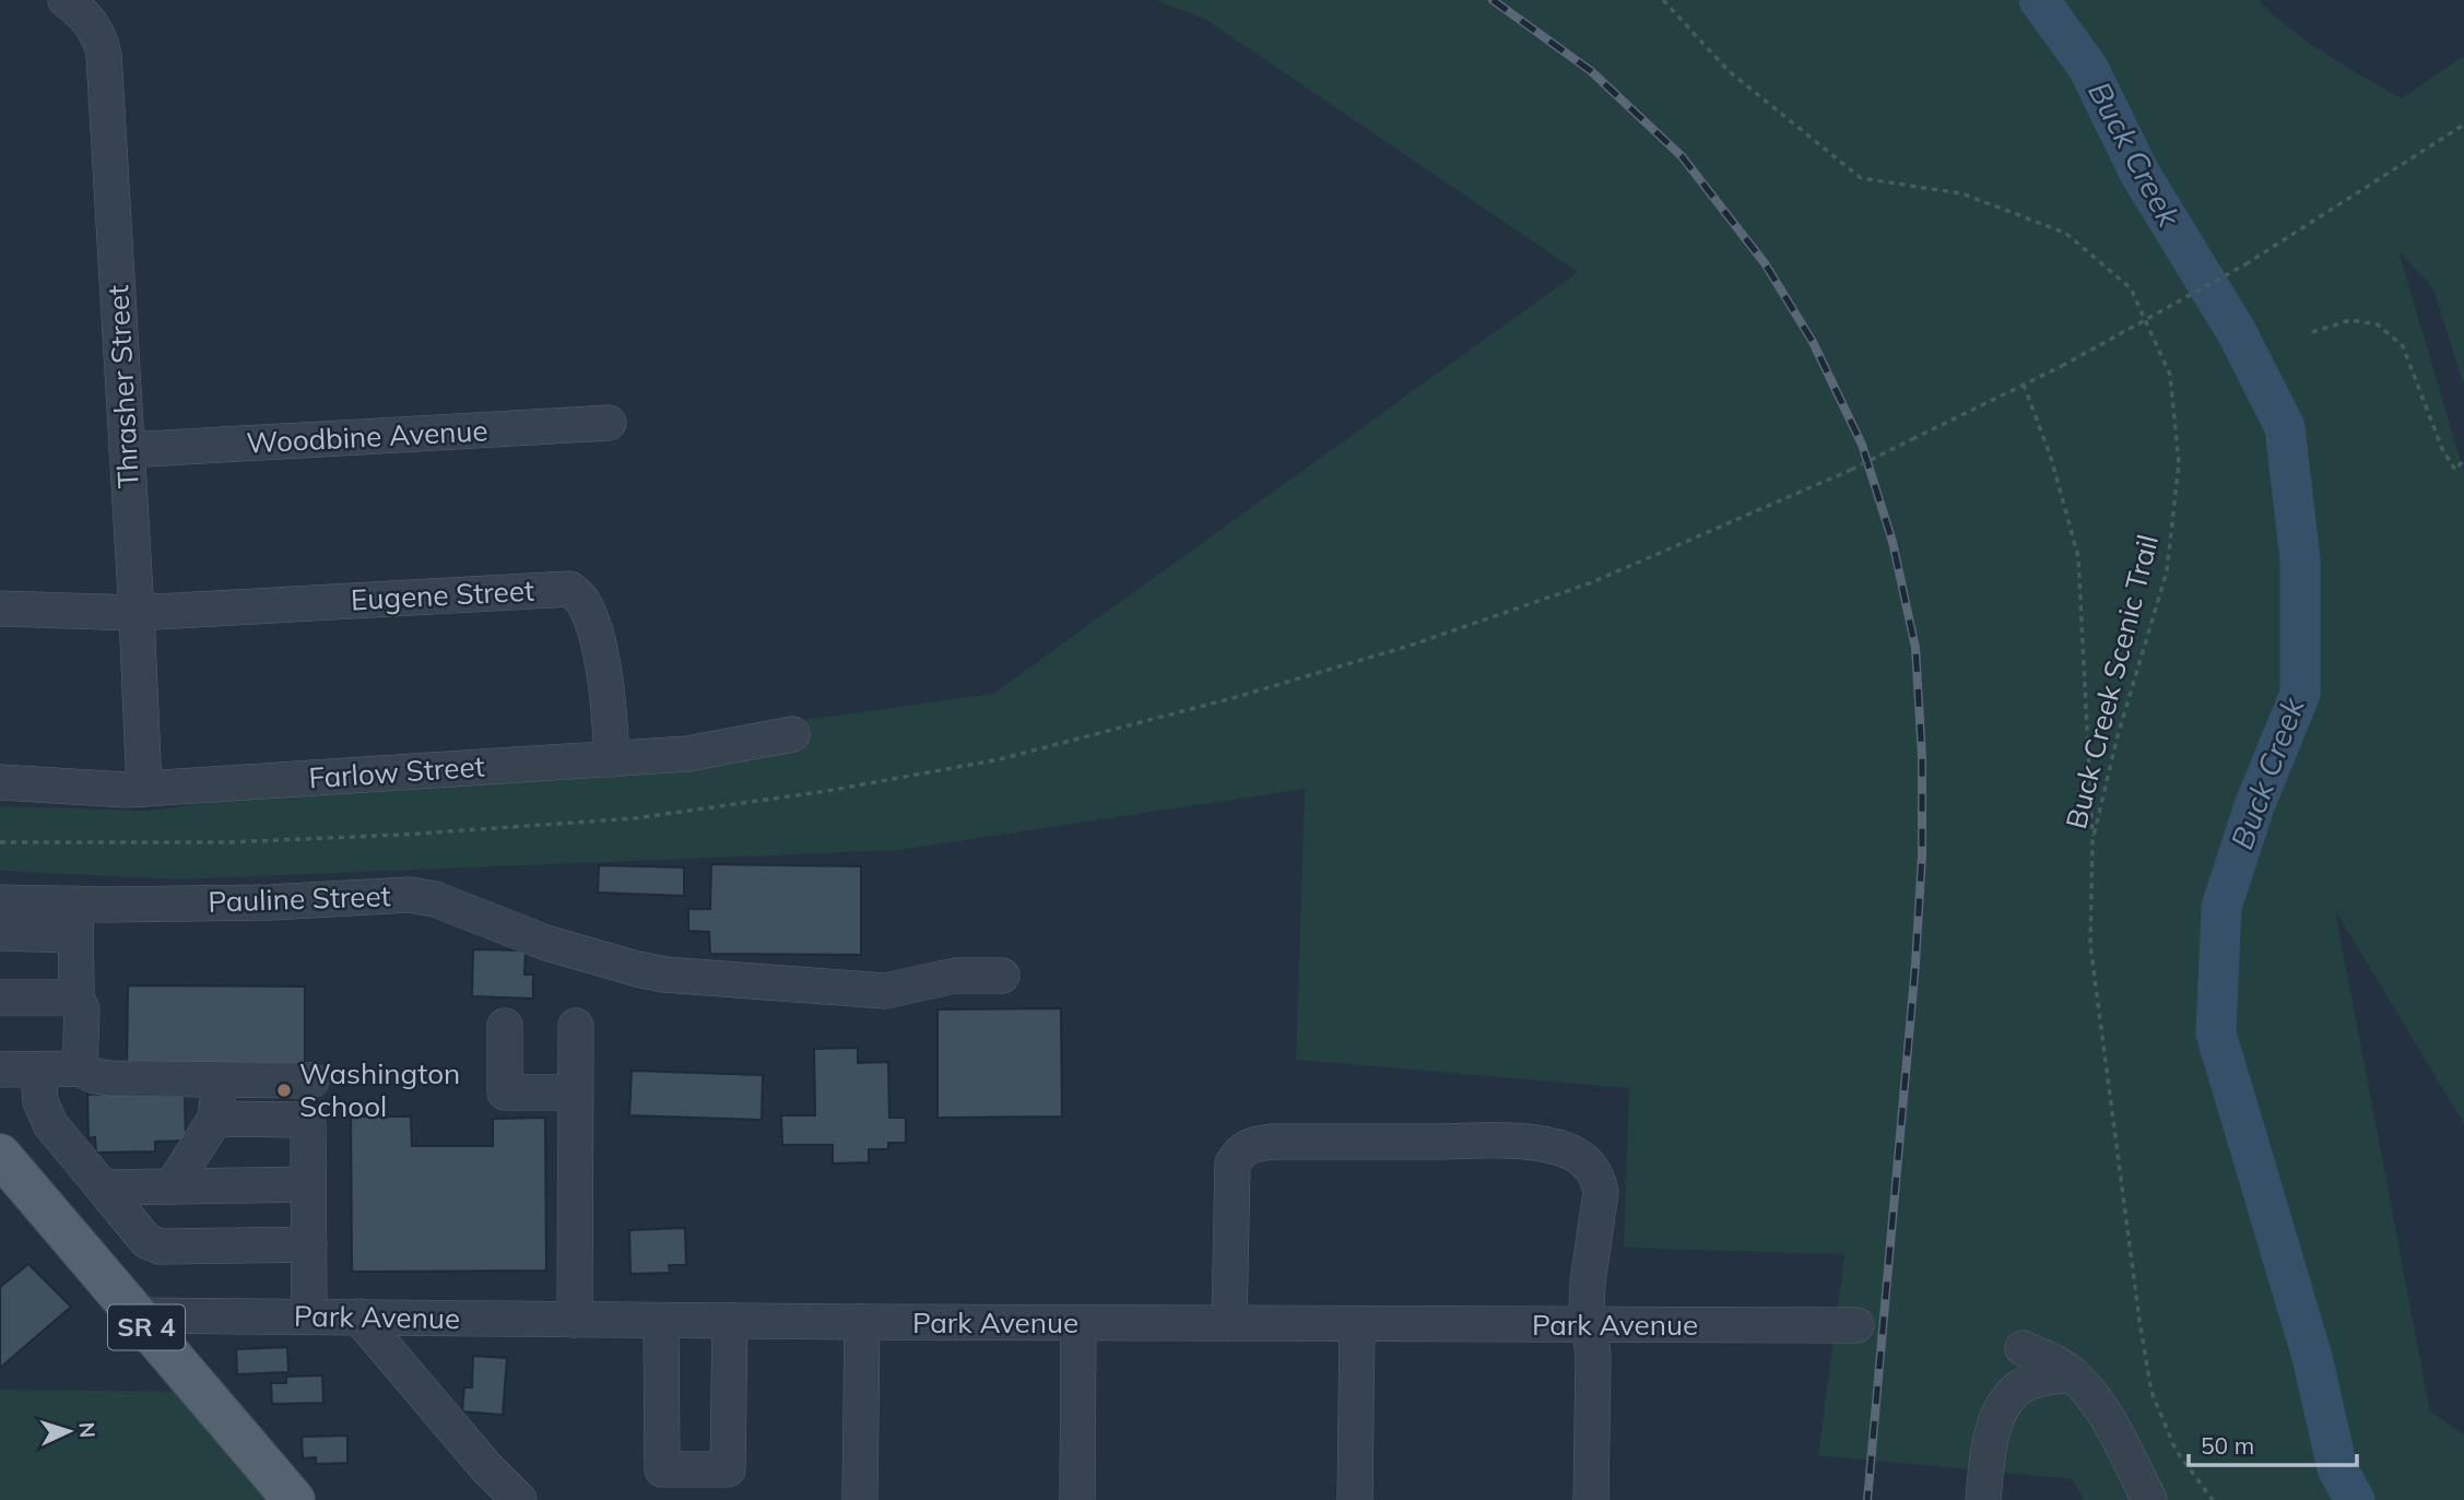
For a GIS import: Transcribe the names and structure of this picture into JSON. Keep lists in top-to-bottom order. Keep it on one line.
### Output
{"streets":{"main road":["SR 4"],"street":["Thrasher Street","Woodbine Avenue","Eugene Street","Farlow Street","Pauline Street","Park Avenue"],"path":["Buck Creek Scenic Trail"]},"crossings":[["Thrasher Street","Woodbine Avenue"],["Thrasher Street","Eugene Street"],["Thrasher Street","Farlow Street"],["Eugene Street","Farlow Street"],["Park Avenue","SR 4"]],"water":["Buck Creek"],"places":["Washington School"],"scale_bar":"50 m","north":"right"}
